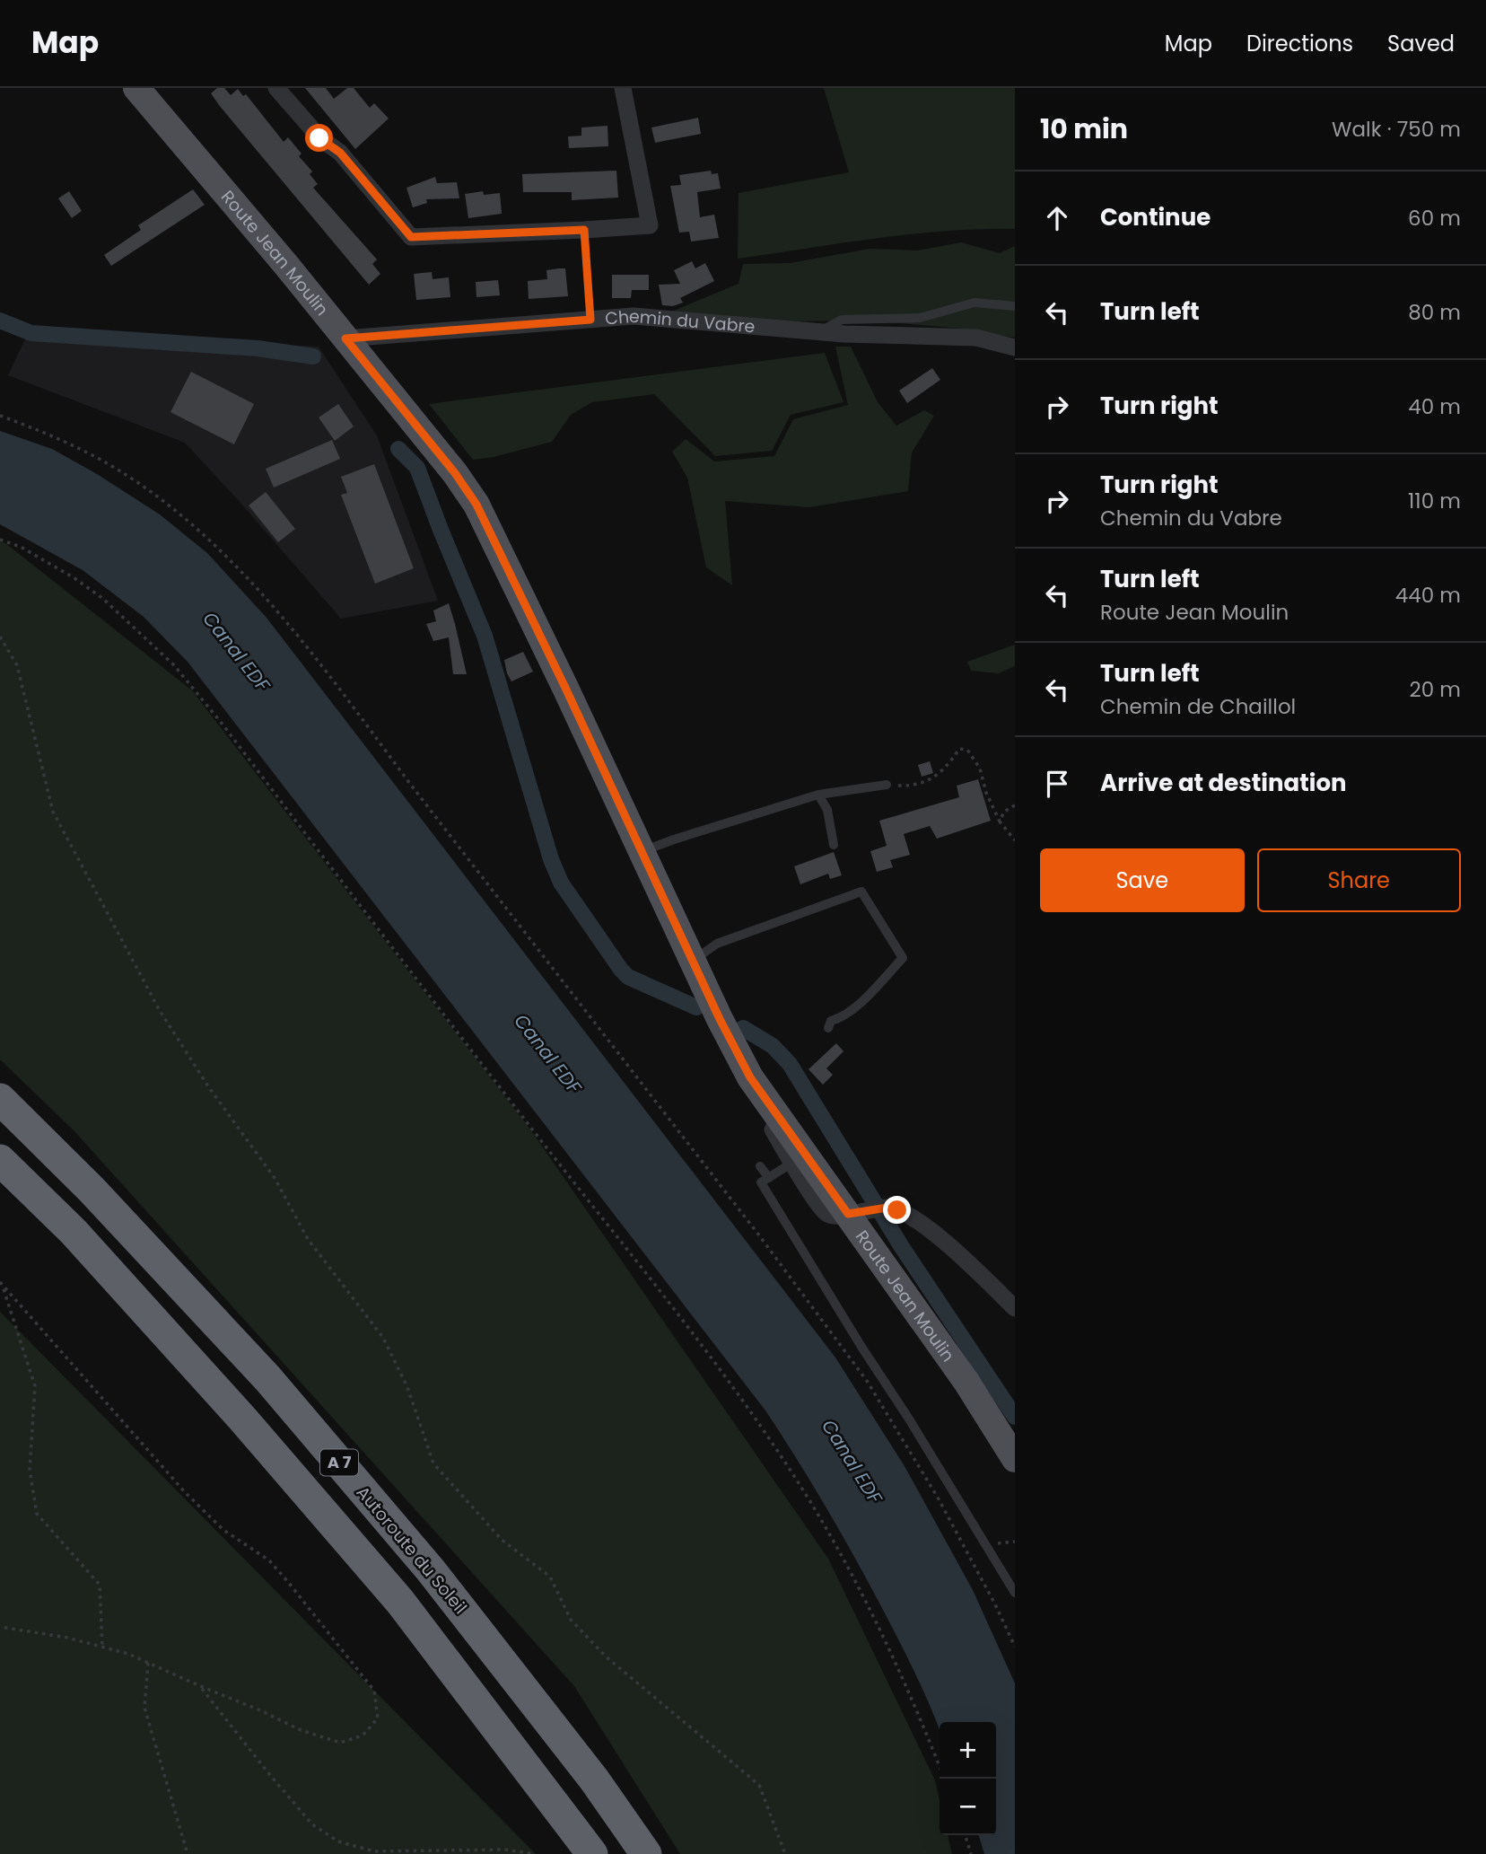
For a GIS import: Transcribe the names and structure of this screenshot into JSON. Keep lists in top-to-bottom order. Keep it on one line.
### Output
{"streets":{"highway":["A 7","Autoroute du Soleil"],"main road":["Route Jean Moulin"],"street":["Chemin du Vabre"]},"crossings":[["Route Jean Moulin","Chemin du Vabre"]],"water":["Canal EDF"],"page":{"header":"Map","nav":["Map","Directions","Saved"],"heading":["10 min","Walk · 750 m"],"list":[["Continue","60 m"],["Turn left","80 m"],["Turn right","40 m"],["Turn right","Chemin du Vabre","110 m"],["Turn left","Route Jean Moulin","440 m"],["Turn left","Chemin de Chaillol","20 m"],"Arrive at destination"],"buttons":["Save","Share"],"map_buttons":["+","−"]}}
